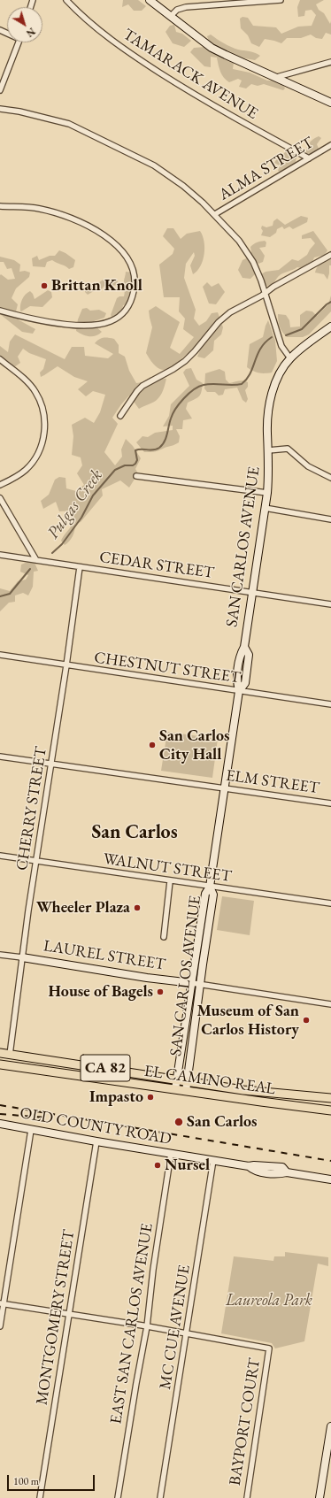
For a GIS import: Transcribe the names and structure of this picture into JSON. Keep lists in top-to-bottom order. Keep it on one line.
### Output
{"streets":{"main road":["SAN CARLOS AVENUE","LAUREL STREET","CA 82","EL CAMINO REAL","OLD COUNTY ROAD"],"street":["TAMARACK AVENUE","ALMA STREET","CEDAR STREET","CHESTNUT STREET","ELM STREET","CHERRY STREET","WALNUT STREET","MONTGOMERY STREET","EAST SAN CARLOS AVENUE","MC CUE AVENUE","BAYPORT COURT"]},"crossings":[["TAMARACK AVENUE","ALMA STREET"],["SAN CARLOS AVENUE","CEDAR STREET"],["SAN CARLOS AVENUE","CHESTNUT STREET"],["SAN CARLOS AVENUE","ELM STREET"],["SAN CARLOS AVENUE","WALNUT STREET"],["SAN CARLOS AVENUE","LAUREL STREET"],["SAN CARLOS AVENUE","EL CAMINO REAL"],["CEDAR STREET","CHERRY STREET"],["CHESTNUT STREET","CHERRY STREET"],["ELM STREET","CHERRY STREET"],["CHERRY STREET","WALNUT STREET"],["CHERRY STREET","LAUREL STREET"],["CHERRY STREET","EL CAMINO REAL"],["OLD COUNTY ROAD","MONTGOMERY STREET"],["OLD COUNTY ROAD","EAST SAN CARLOS AVENUE"],["OLD COUNTY ROAD","MC CUE AVENUE"],["MC CUE AVENUE","BAYPORT COURT"]],"districts":["San Carlos"],"water":["Pulgas Creek"],"parks":["Laureola Park"],"places":["Brittan Knoll","San Carlos City Hall","Wheeler Plaza","House of Bagels","Museum of San Carlos History","Impasto","San Carlos","Nursel"],"scale_bar":"100 m","north":"bottom right"}
